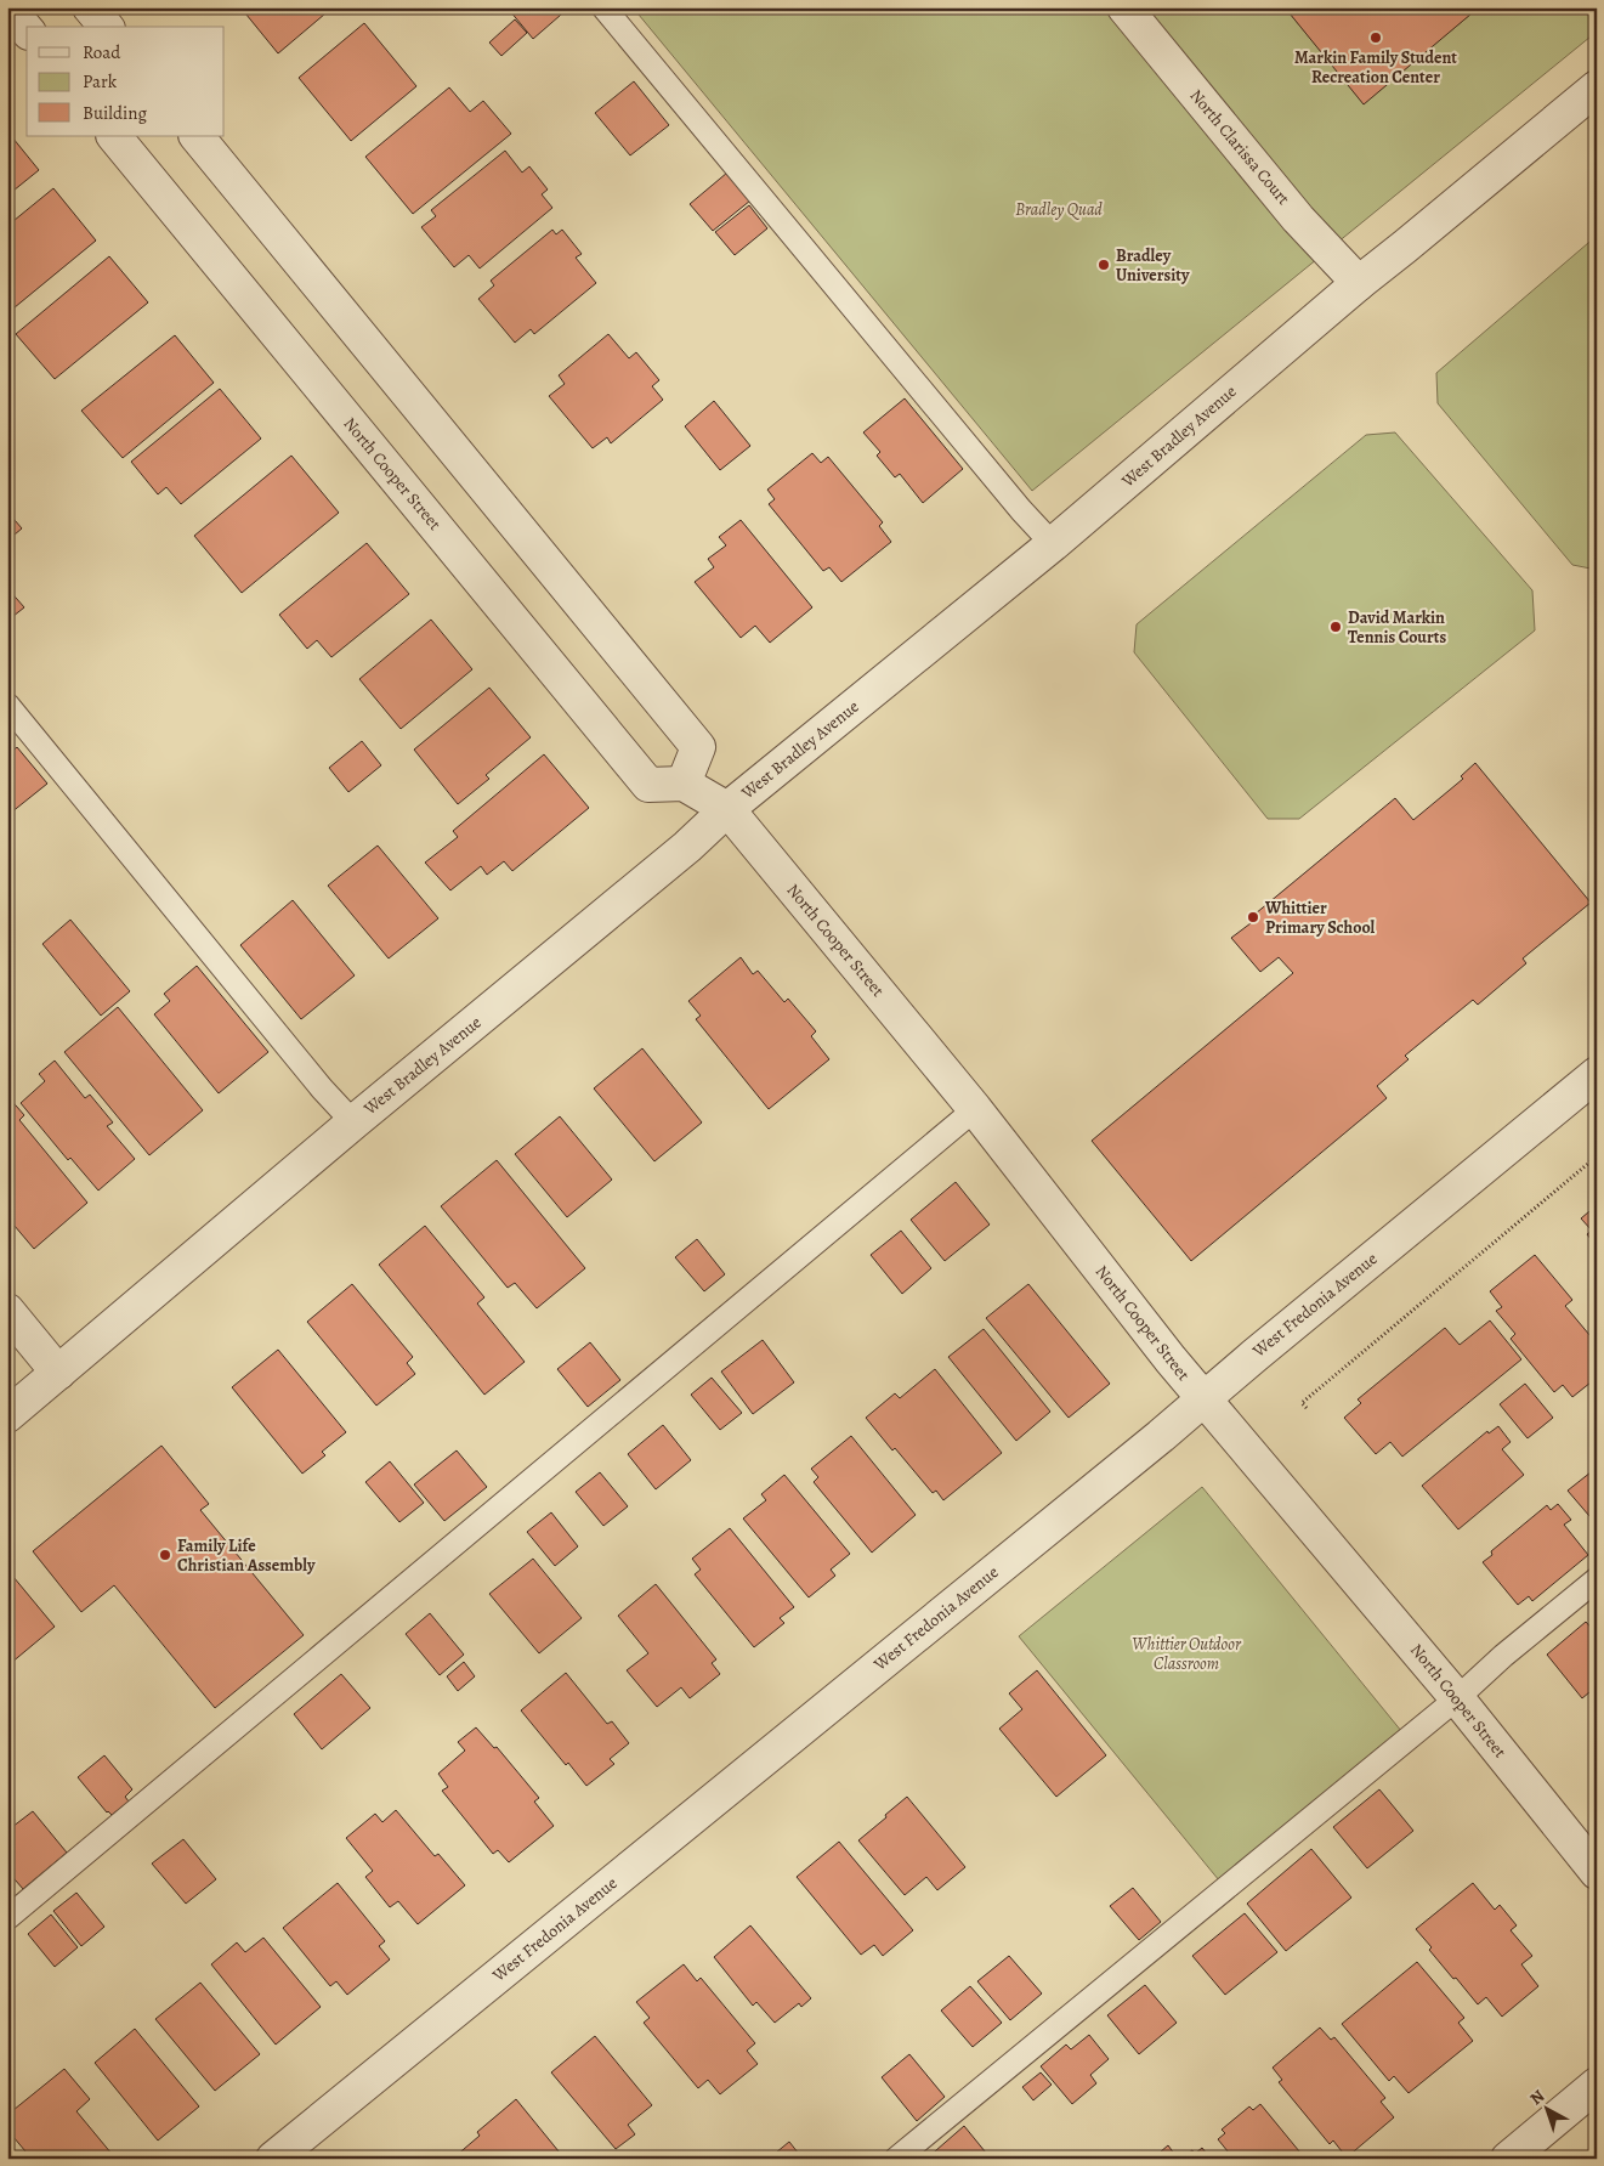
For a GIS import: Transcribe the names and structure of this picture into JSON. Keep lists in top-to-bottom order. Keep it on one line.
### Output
{"streets":{"street":["North Clarissa Court","West Bradley Avenue","North Cooper Street","West Fredonia Avenue"]},"crossings":[["North Clarissa Court","West Bradley Avenue"],["West Bradley Avenue","North Cooper Street"],["North Cooper Street","West Fredonia Avenue"]],"parks":["Bradley Quad","Whittier Outdoor Classroom"],"places":["Markin Family Student Recreation Center","Bradley University","David Markin Tennis Courts","Whittier Primary School","Family Life Christian Assembly"],"legend":["Road","Park","Building"],"north":"top left"}
